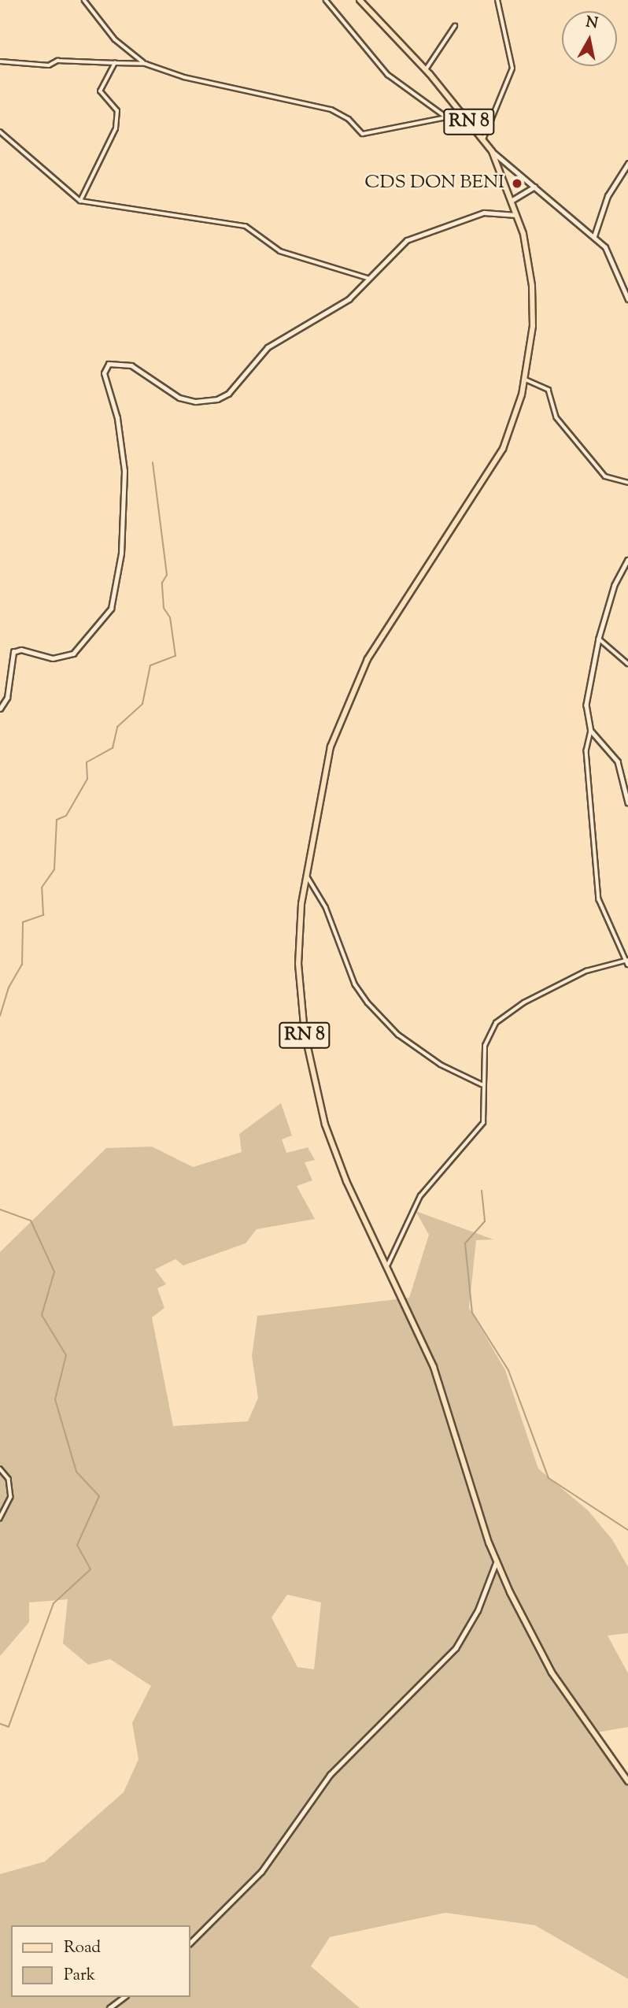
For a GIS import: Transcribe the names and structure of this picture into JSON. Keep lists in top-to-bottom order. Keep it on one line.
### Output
{"streets":{"main road":["RN 8"]},"places":["CDS DON BENI"],"legend":["Road","Park"],"north":"top"}
